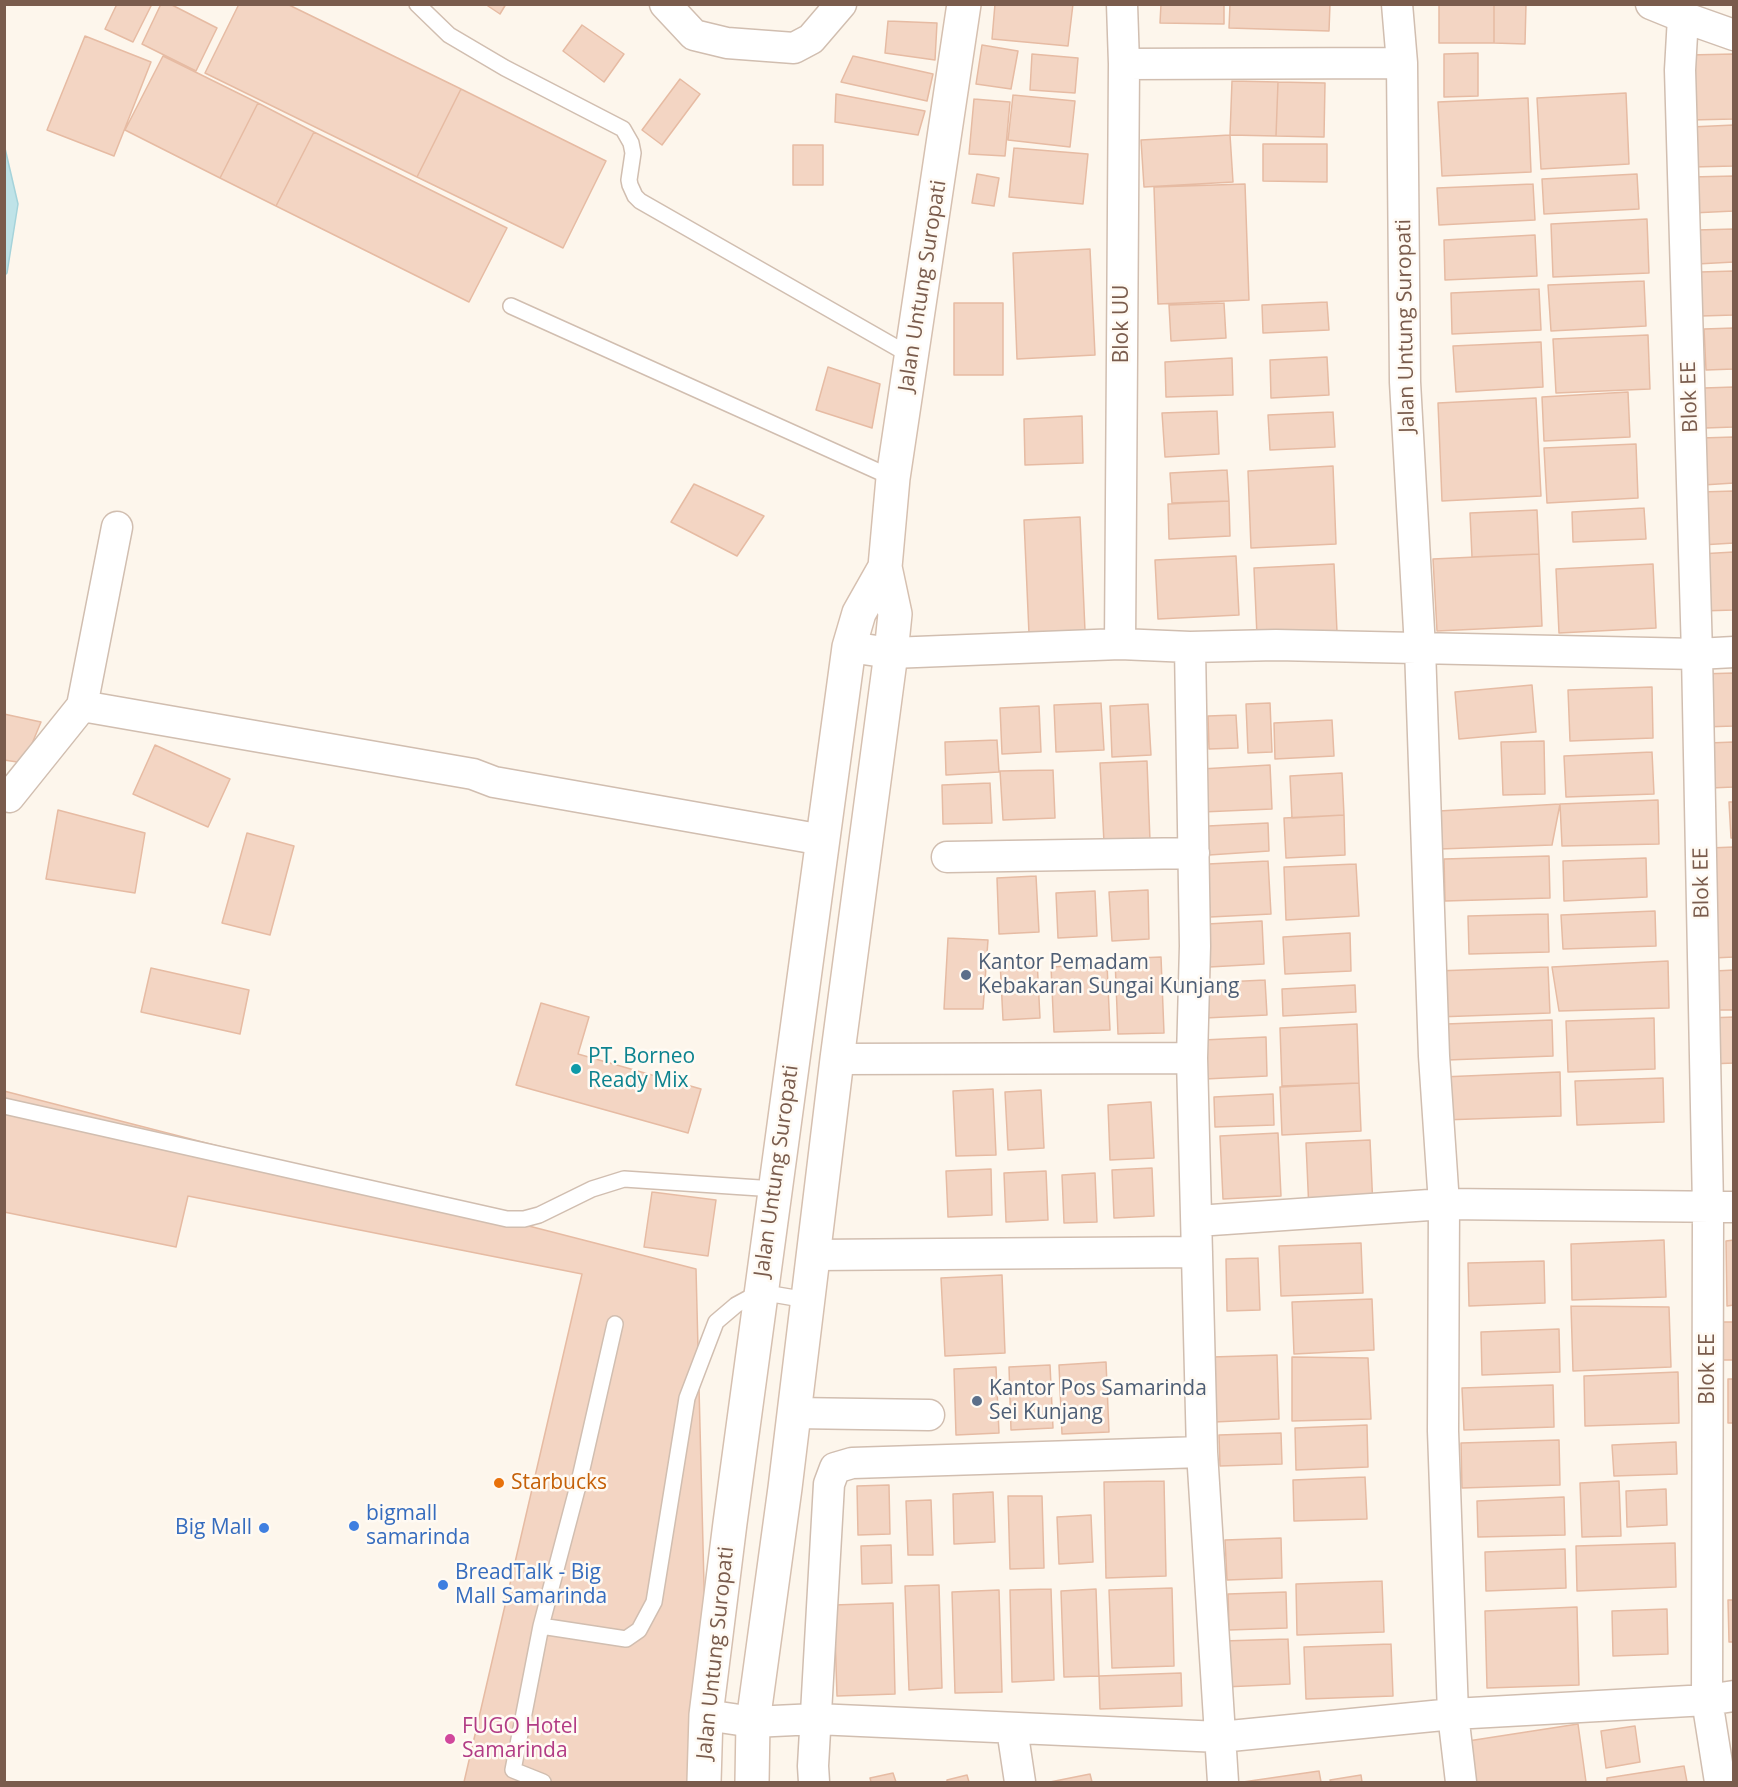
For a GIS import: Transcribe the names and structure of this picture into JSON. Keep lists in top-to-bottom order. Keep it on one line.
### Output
{"streets":{"main road":["Jalan Untung Suropati"],"street":["Blok UU","Blok EE"]},"places":["Kantor Pemadam Kebakaran Sungai Kunjang","PT. Borneo Ready Mix","Kantor Pos Samarinda Sei Kunjang","Starbucks","bigmall samarinda","Big Mall","BreadTalk - Big Mall Samarinda","FUGO Hotel Samarinda"]}
